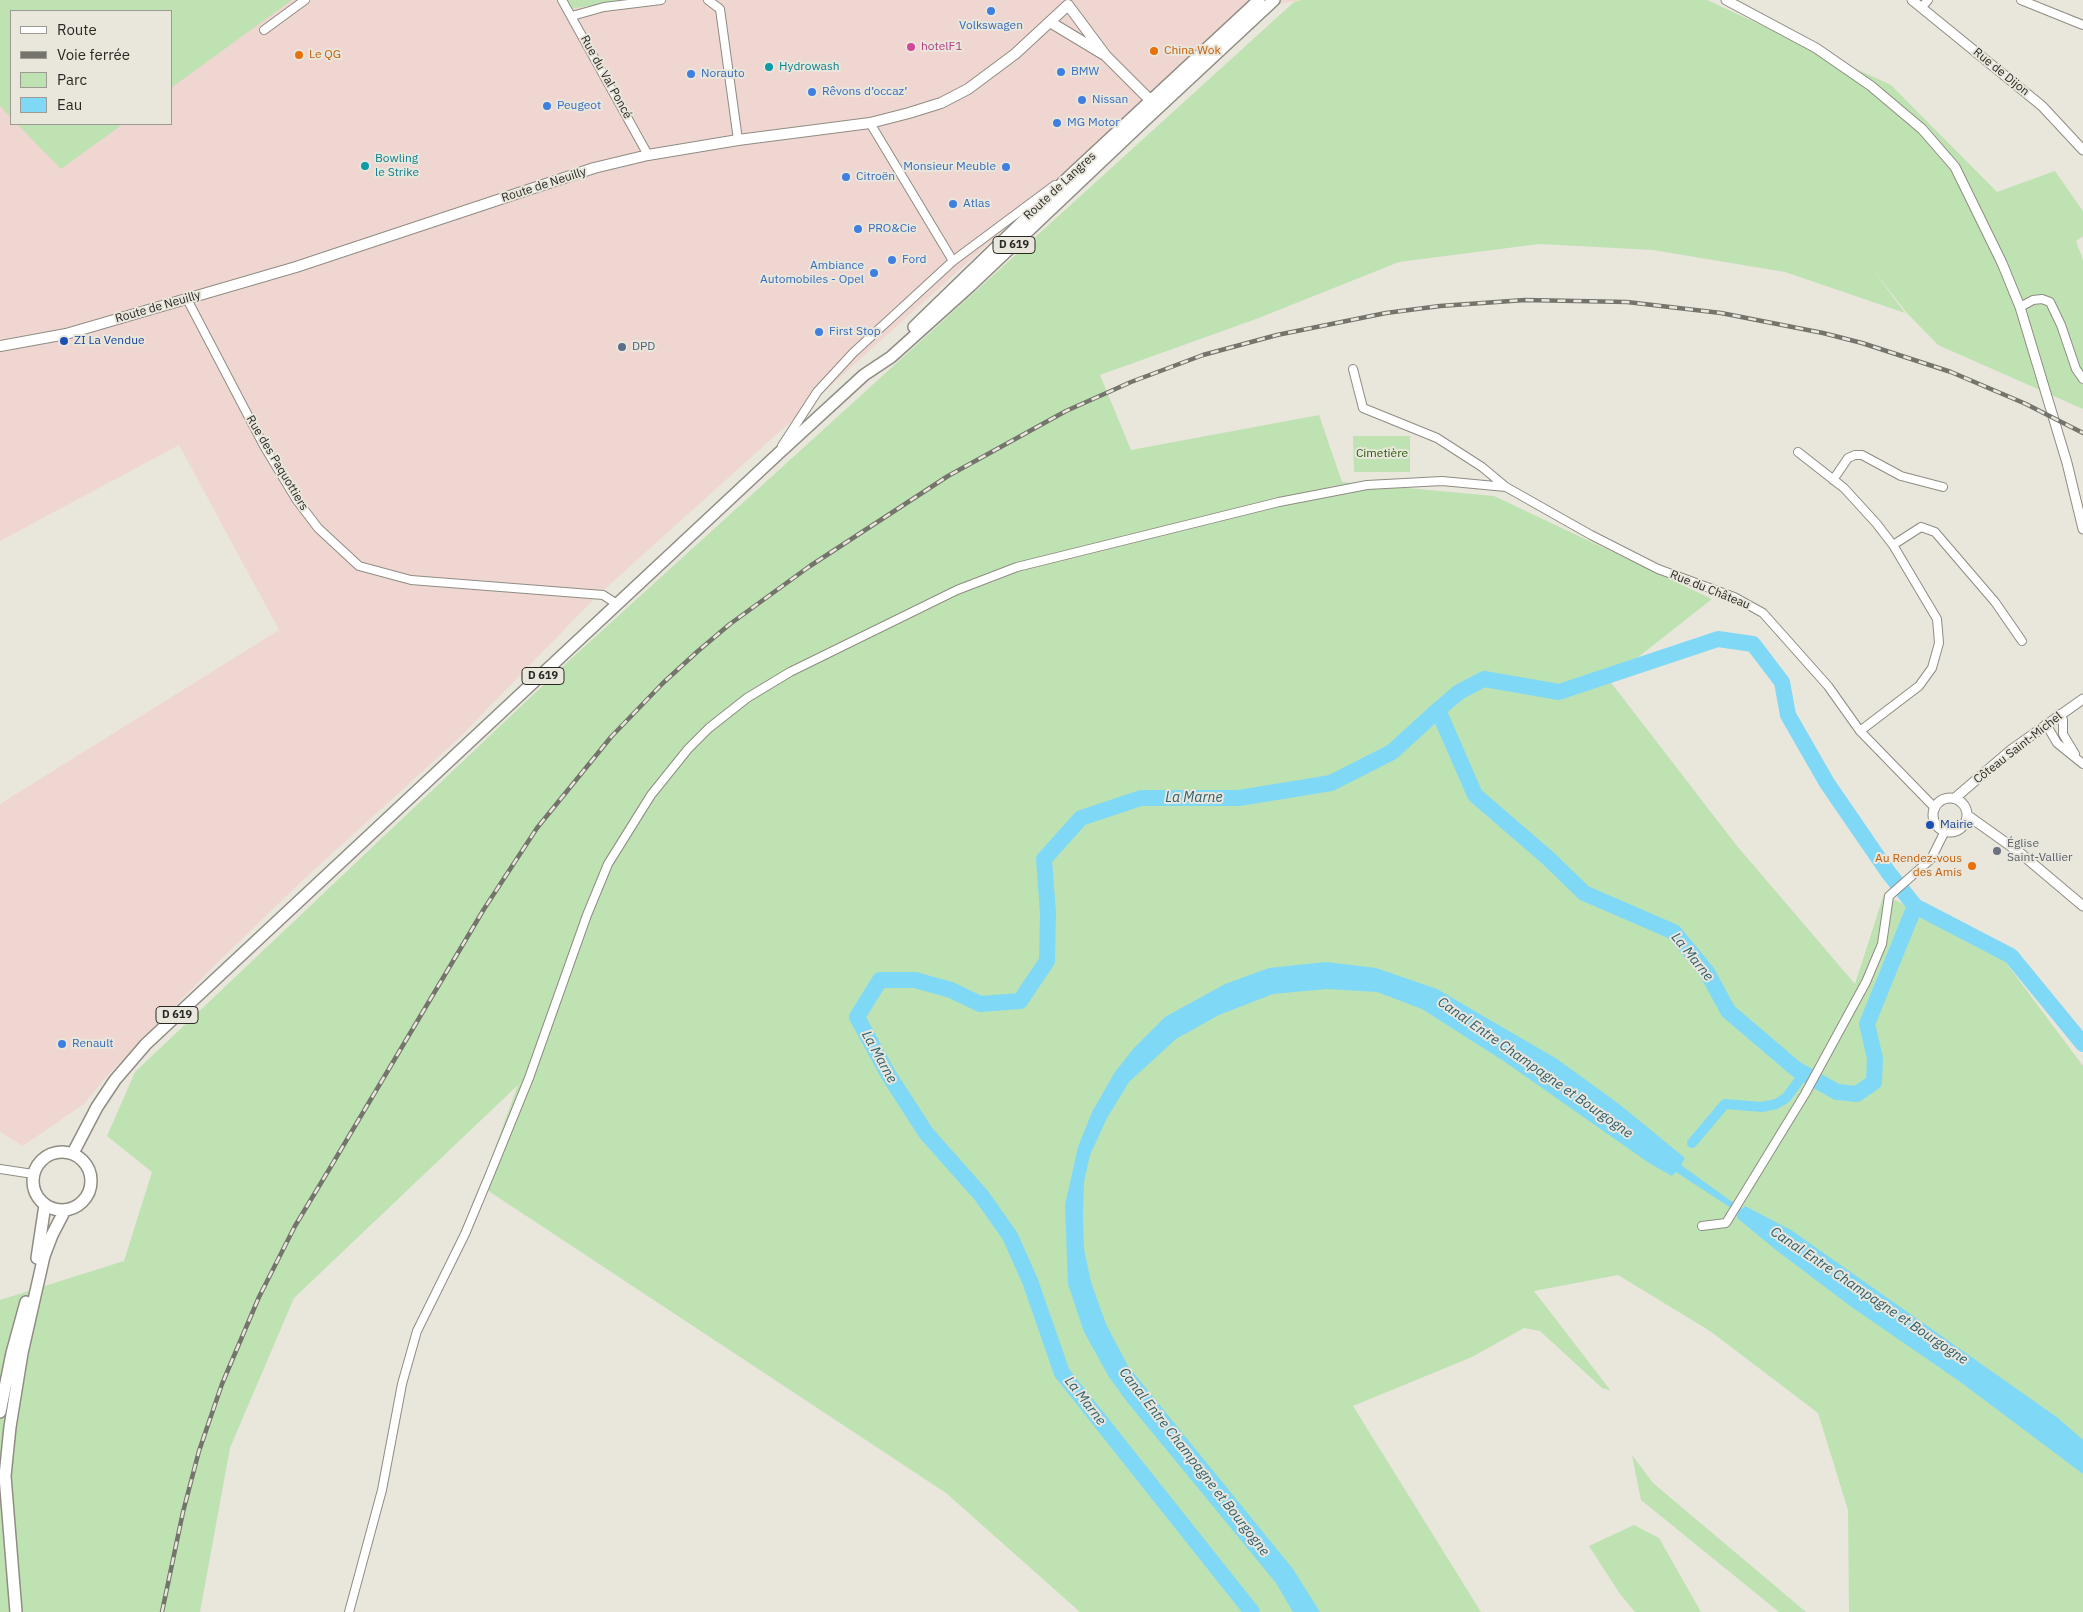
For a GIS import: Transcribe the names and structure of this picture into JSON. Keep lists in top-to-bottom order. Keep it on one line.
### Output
{"streets":{"main road":["Route de Neuilly","Route de Langres","D 619"],"street":["Rue de Dijon","Rue du Val Poncé","Rue des Paquottiers","Rue du Château","Côteau Saint-Michel"]},"crossings":[["Rue du Val Poncé","Route de Neuilly"],["Route de Neuilly","Rue des Paquottiers"],["Route de Langres","D 619"],["D 619","Rue des Paquottiers"],["Rue du Château","Côteau Saint-Michel"]],"water":["La Marne","Canal Entre Champagne et Bourgogne"],"parks":["Cimetière"],"places":["Volkswagen","hotelF1","China Wok","Le QG","Hydrowash","BMW","Norauto","Rêvons d’occaz’","Nissan","Peugeot","MG Motor","Bowling le Strike","Monsieur Meuble","Citroën","Atlas","PRO&Cie","Ford","Ambiance Automobiles - Opel","First Stop","ZI La Vendue","DPD","Mairie","Église Saint-Vallier","Au Rendez-vous des Amis","Renault"],"legend":["Route","Voie ferrée","Parc","Eau"]}
